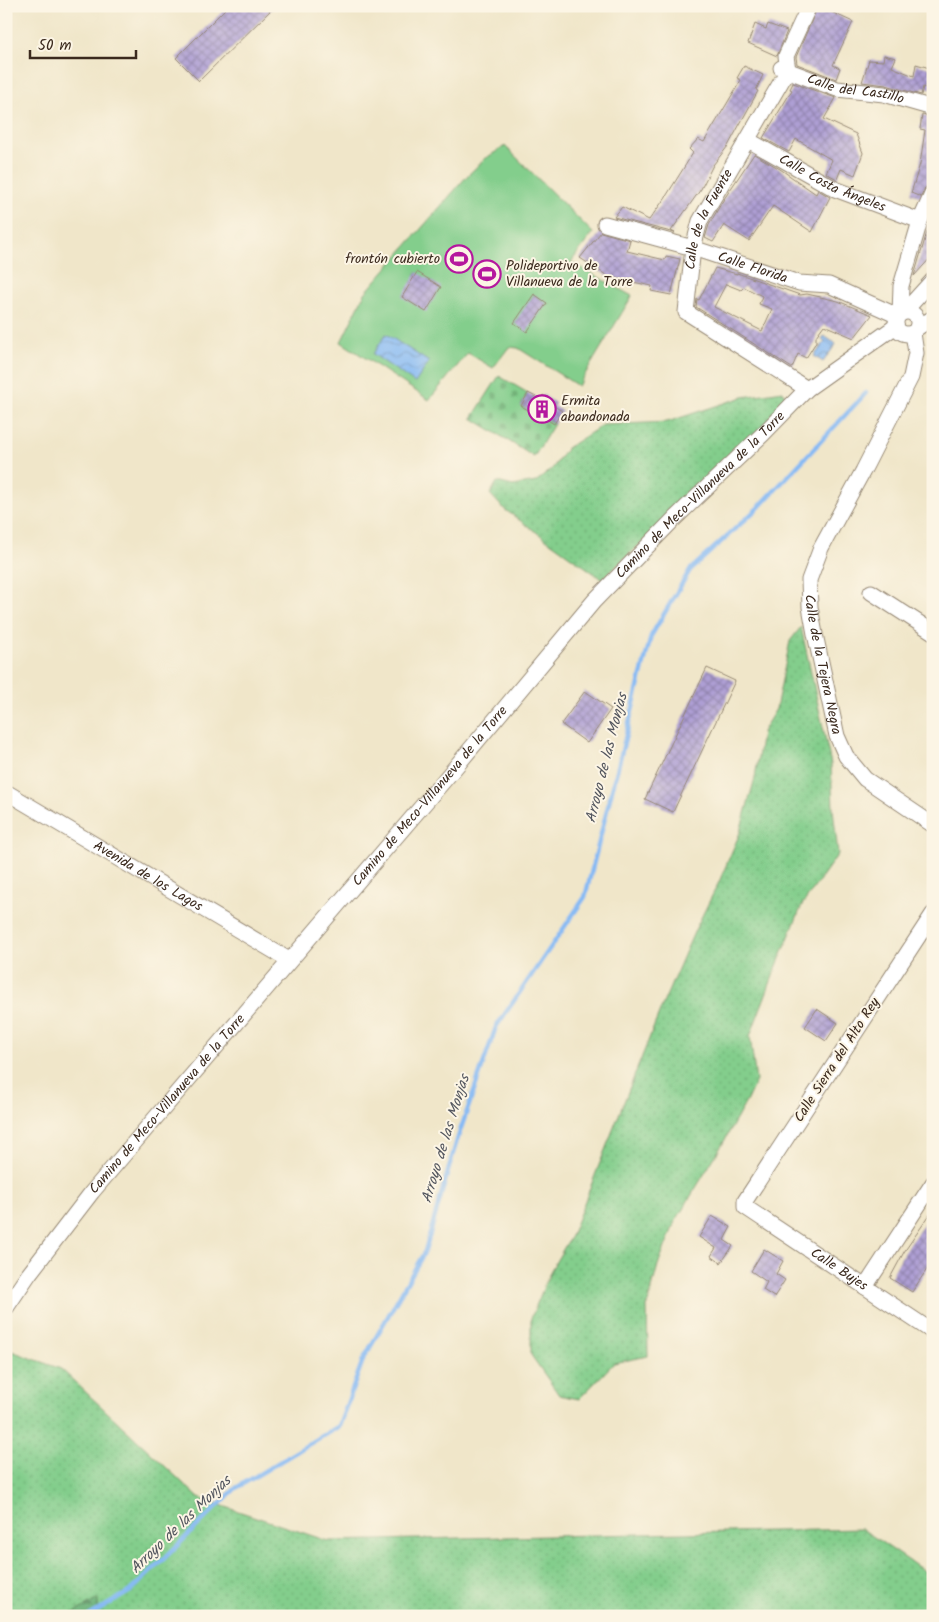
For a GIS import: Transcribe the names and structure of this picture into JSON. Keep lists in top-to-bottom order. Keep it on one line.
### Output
{"streets":{"street":["Calle del Castillo","Calle Costa Ángeles","Calle de la Fuente","Calle Florida","Camino de Meco-Villanueva de la Torre","Calle de la Tejera Negra","Avenida de los Lagos","Calle Sierra del Alto Rey","Calle Bujes"]},"crossings":[["Calle del Castillo","Calle de la Fuente"],["Calle Costa Ángeles","Calle de la Fuente"],["Calle de la Fuente","Calle Florida"],["Calle de la Fuente","Camino de Meco-Villanueva de la Torre"],["Calle Florida","Camino de Meco-Villanueva de la Torre"],["Calle Florida","Calle de la Tejera Negra"],["Camino de Meco-Villanueva de la Torre","Avenida de los Lagos"],["Calle Sierra del Alto Rey","Calle Bujes"]],"water":["Arroyo de las Monjas"],"places":{"sports":["frontón cubierto","Polideportivo de Villanueva de la Torre"],"building":["Ermita abandonada"]},"scale_bar":"50 m"}
